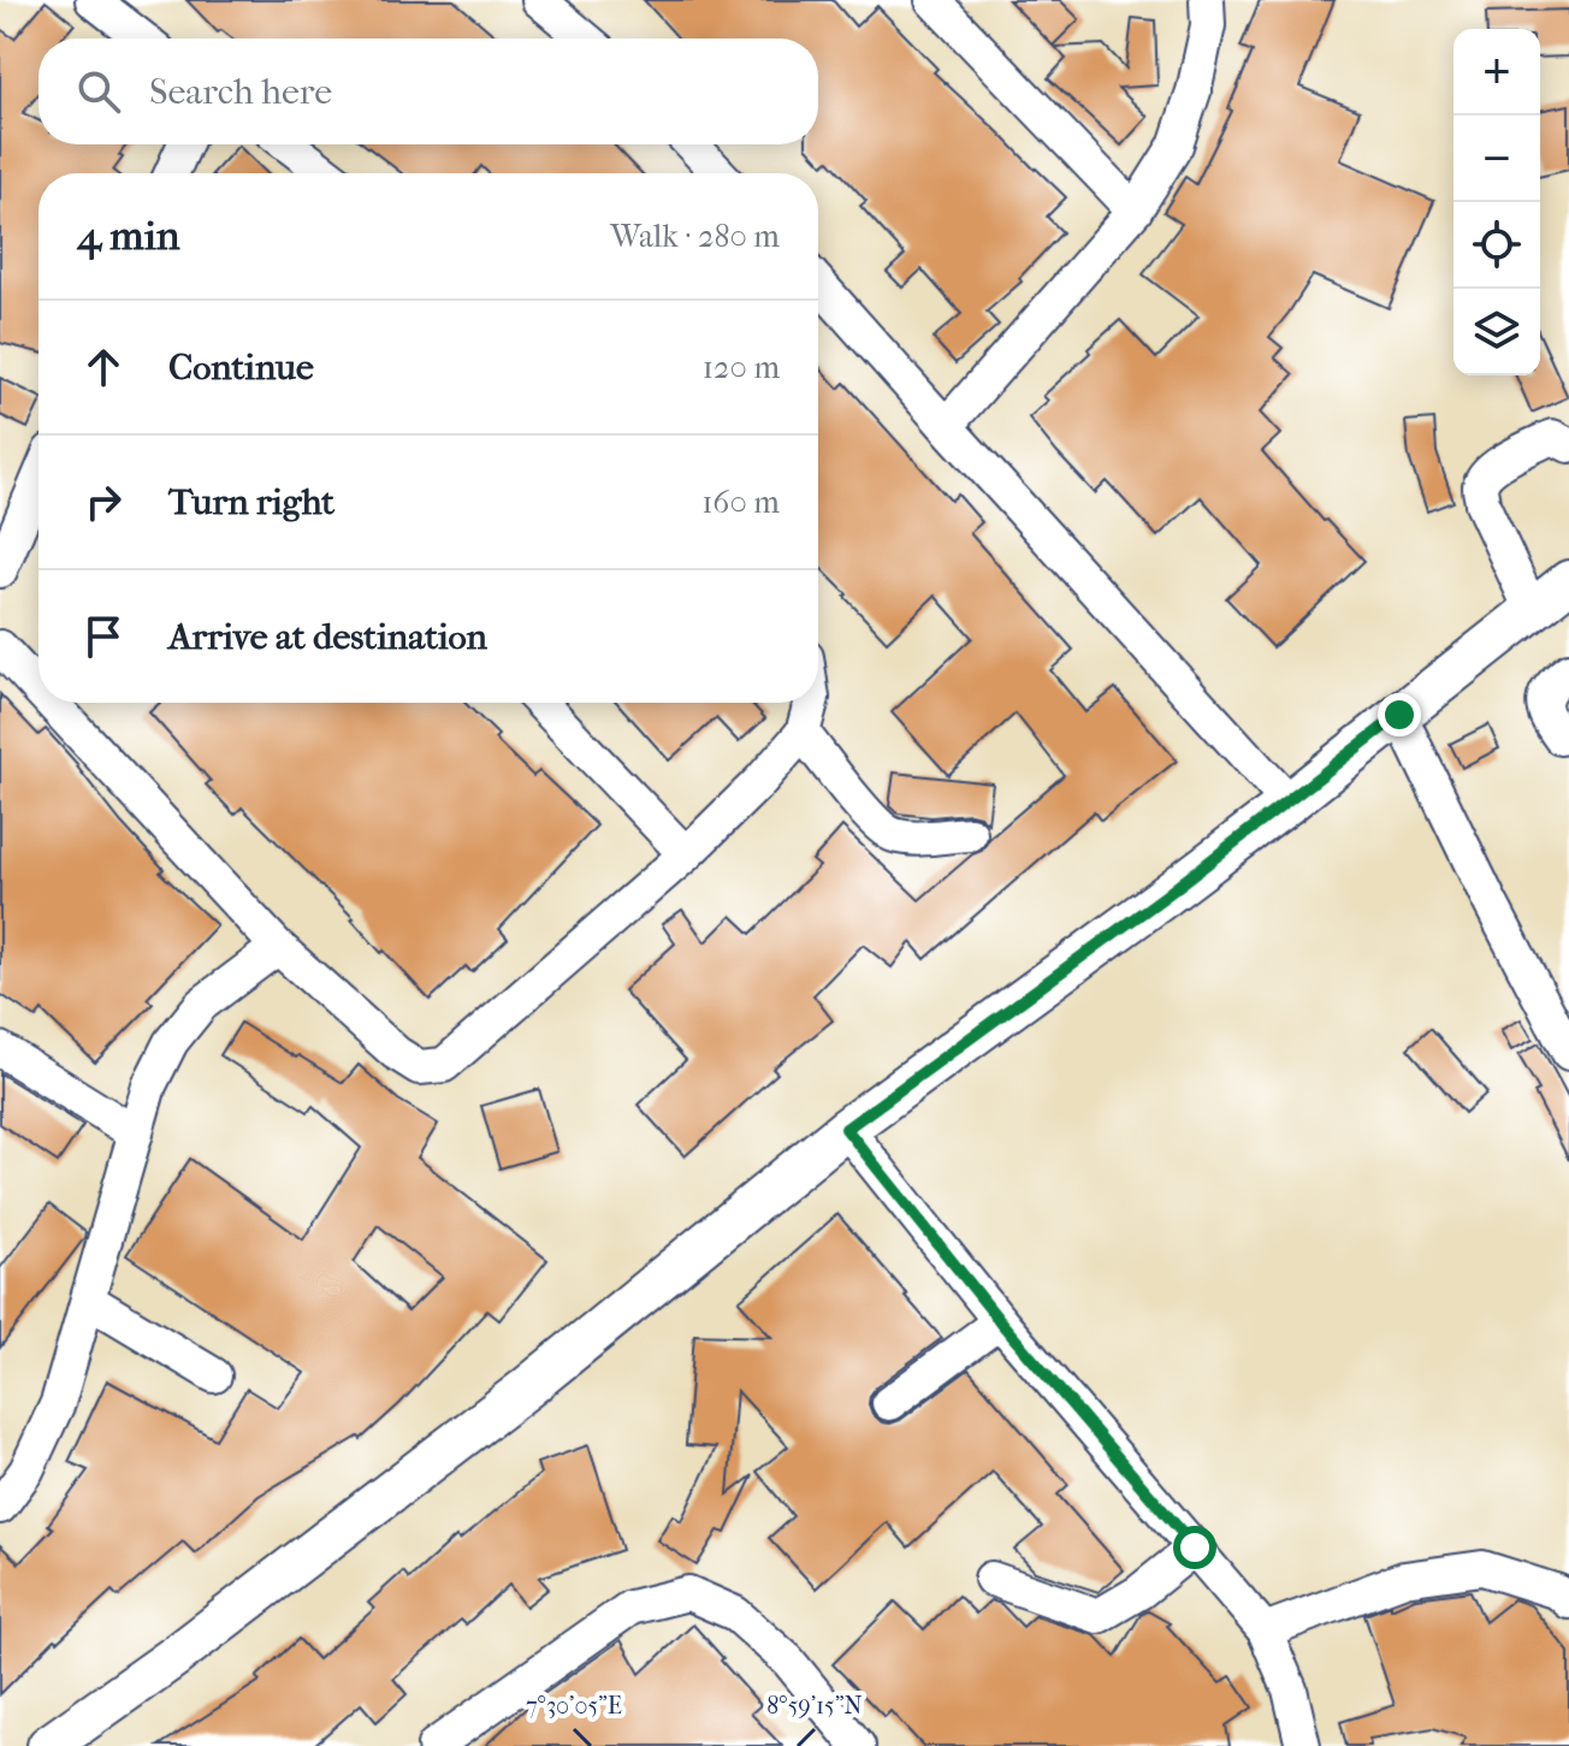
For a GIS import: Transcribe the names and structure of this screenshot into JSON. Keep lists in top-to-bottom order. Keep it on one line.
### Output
{"page":{"map_buttons":["+","−"],"search":"Search here","heading":["4 min","Walk · 280 m"],"list":[["Continue","120 m"],["Turn right","160 m"],"Arrive at destination"]},"coordinates":["7°30'05\"E","8°59'15\"N"]}
